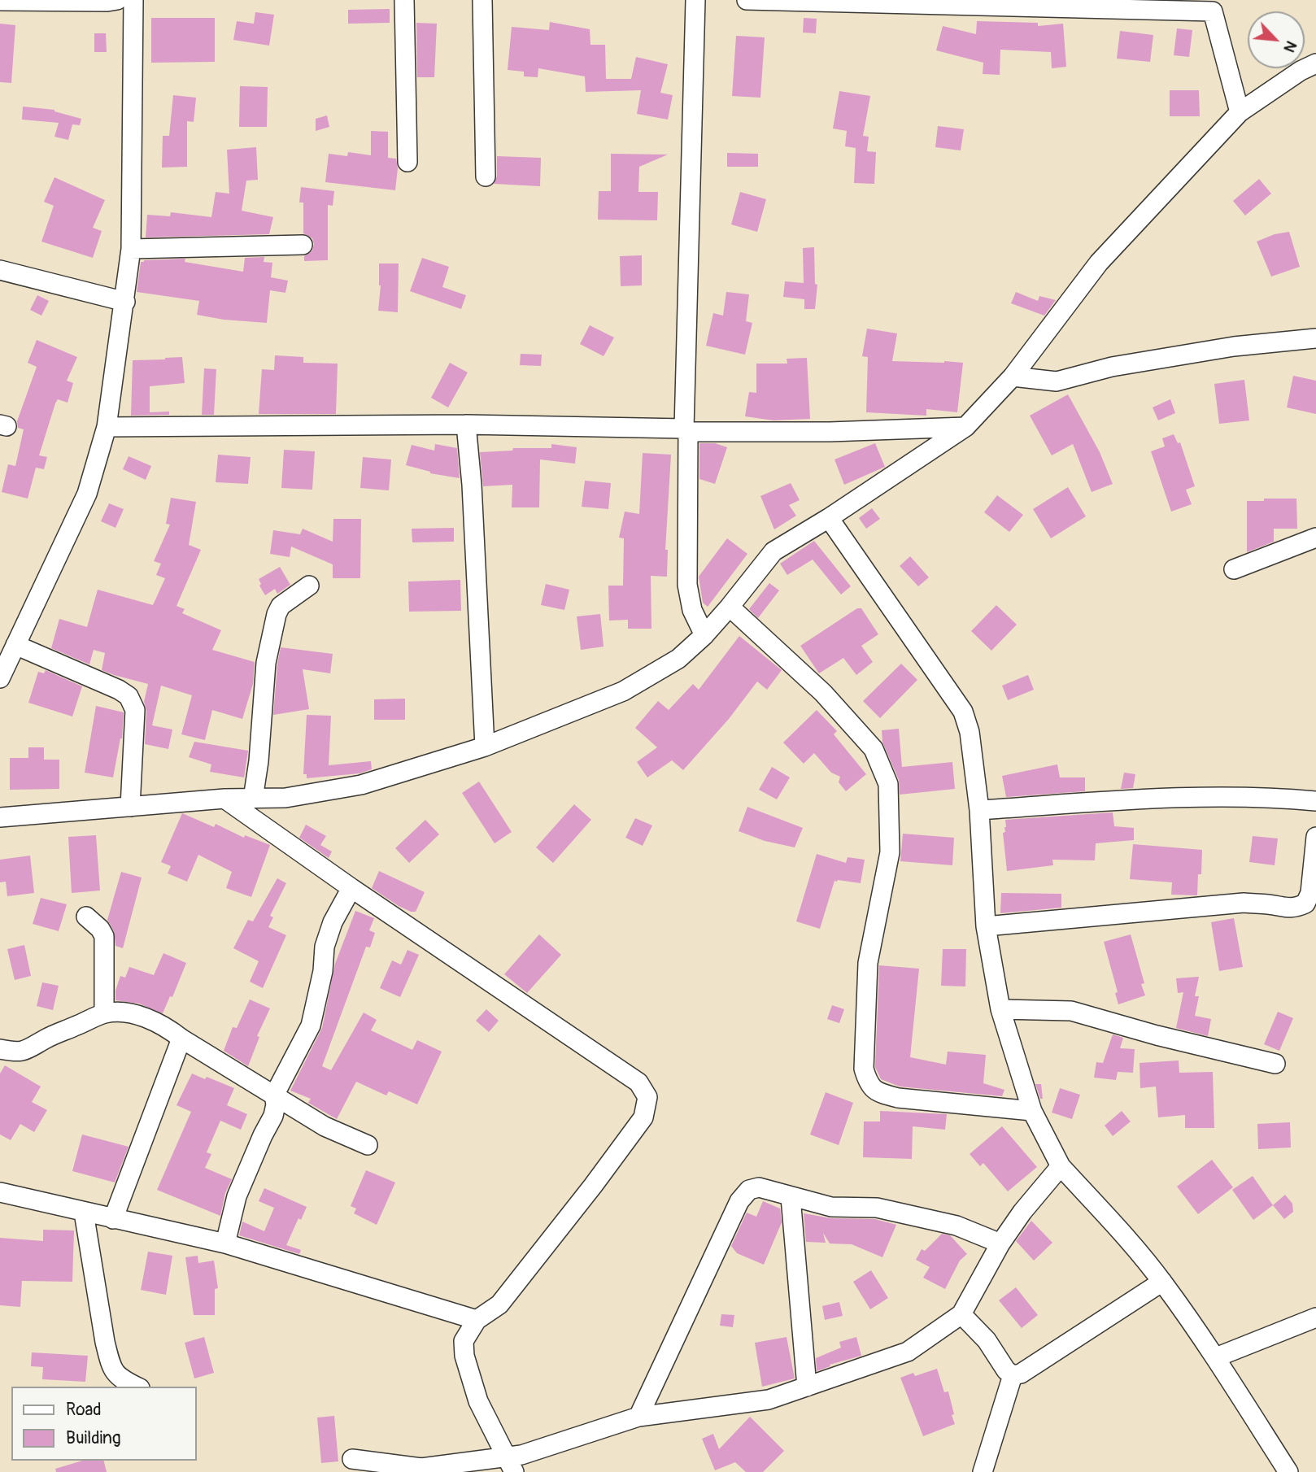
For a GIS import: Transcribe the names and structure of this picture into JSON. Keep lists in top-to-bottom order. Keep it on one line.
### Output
{"legend":["Road","Building"],"north":"bottom right"}
